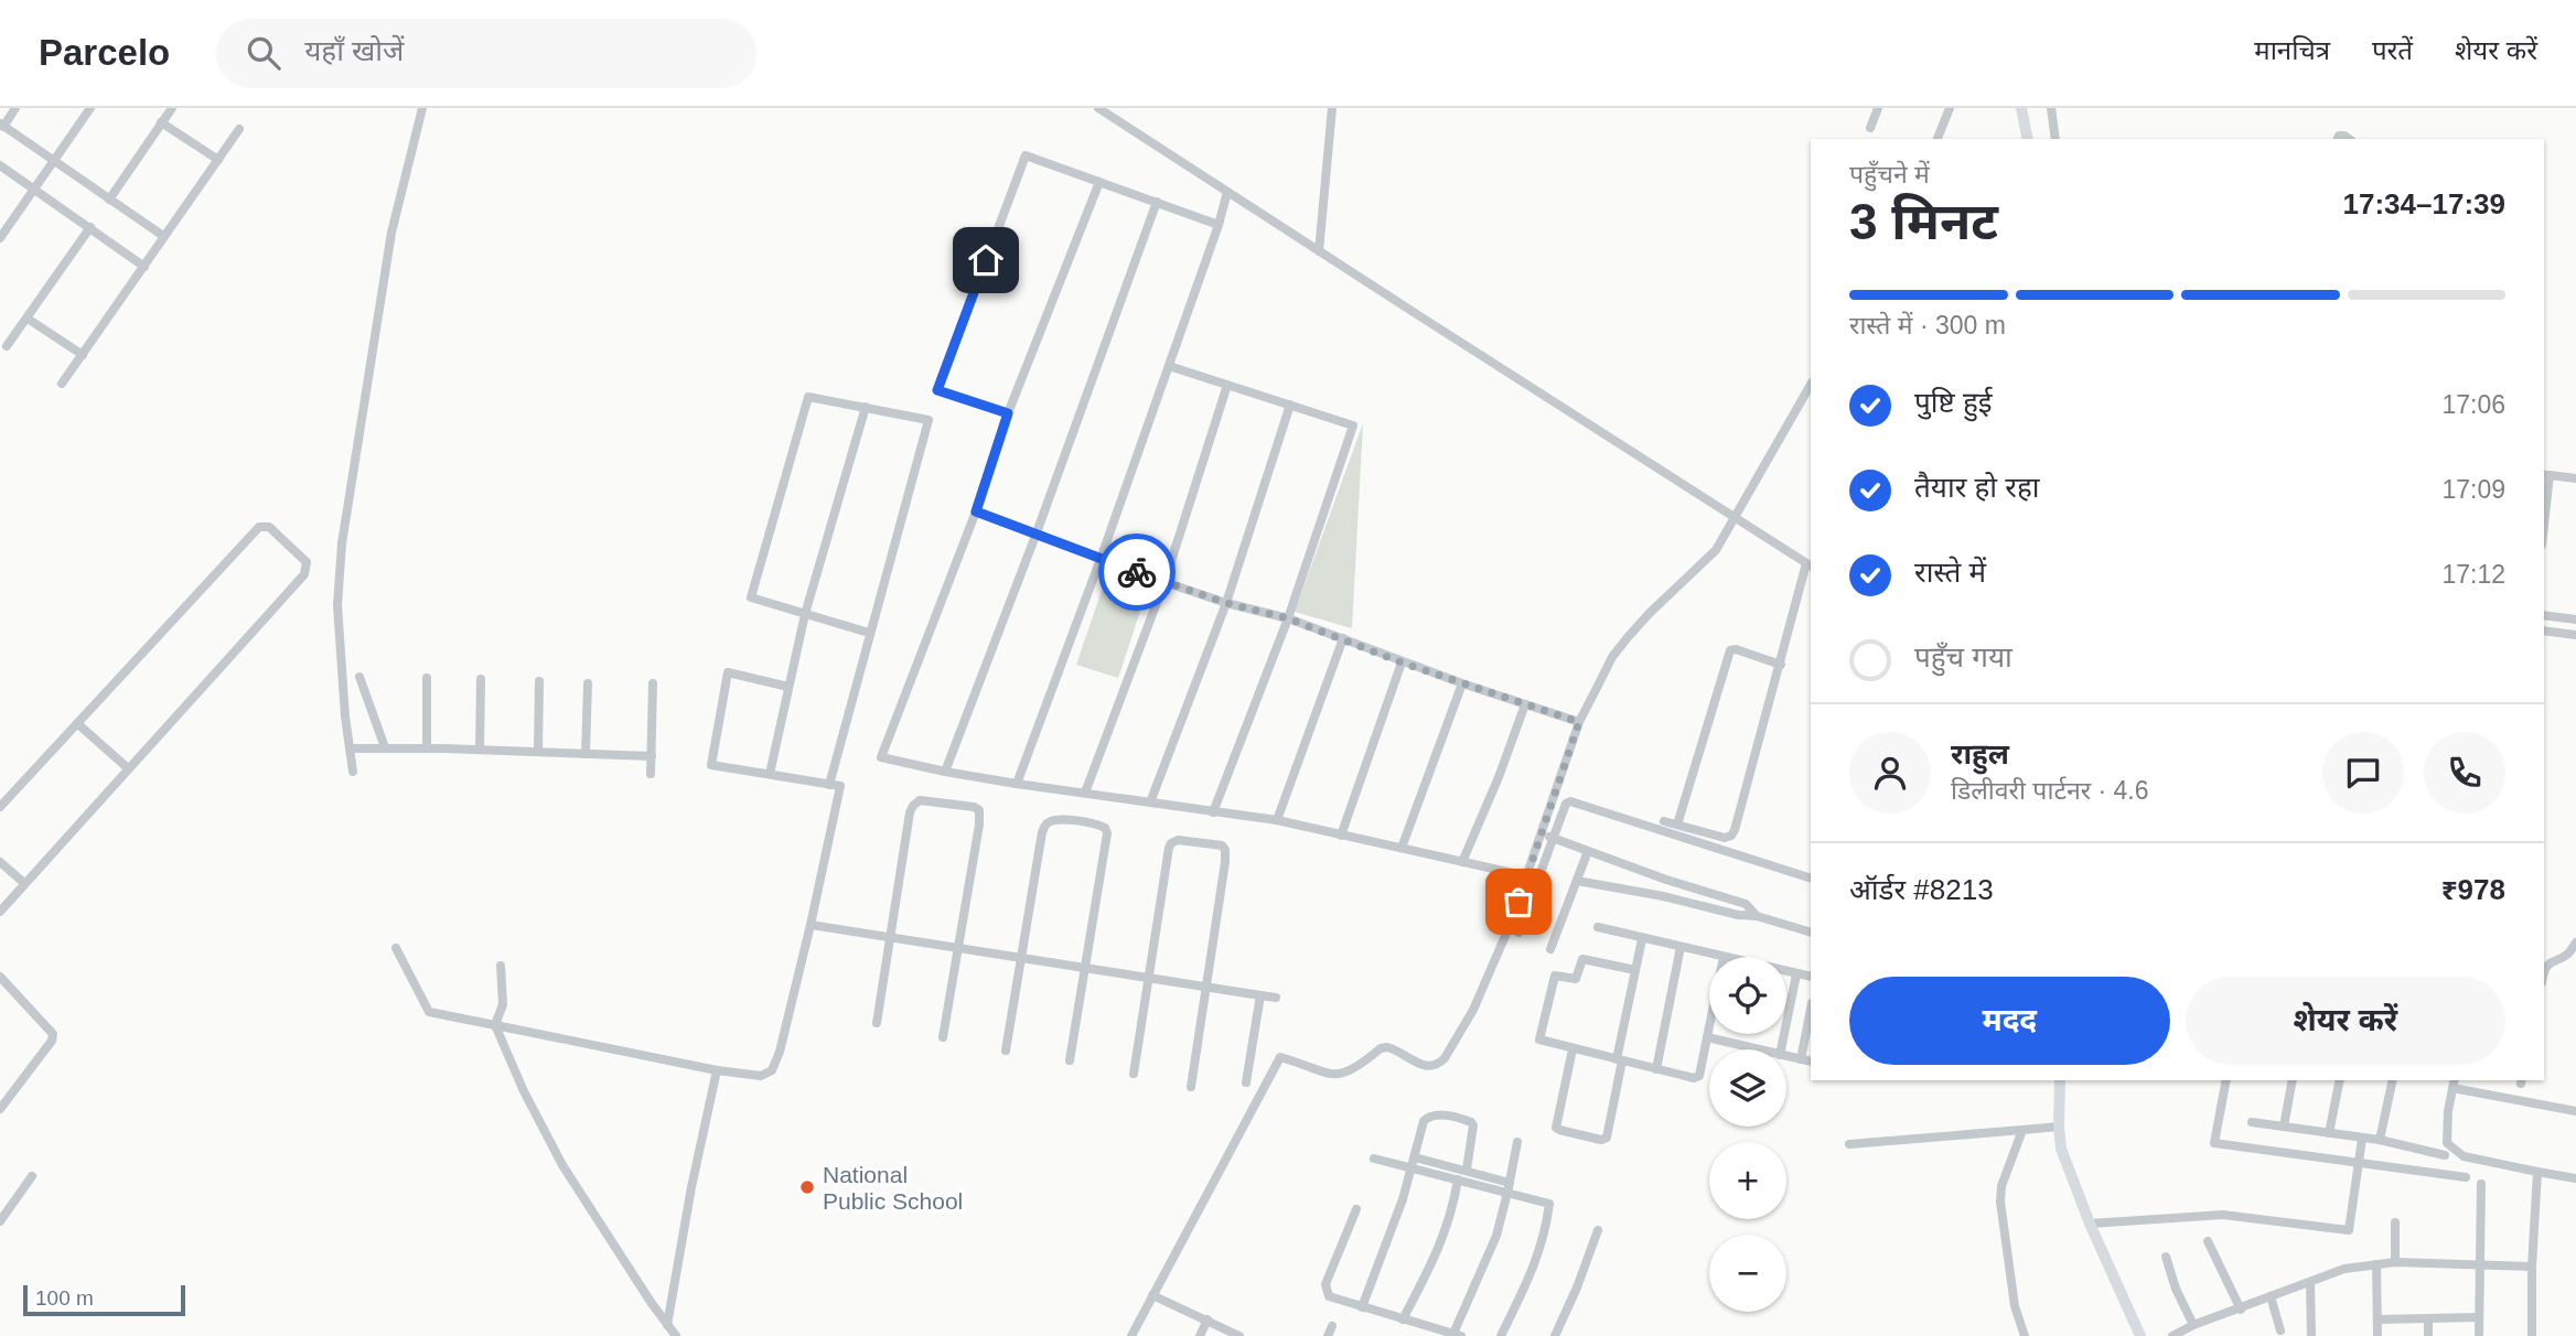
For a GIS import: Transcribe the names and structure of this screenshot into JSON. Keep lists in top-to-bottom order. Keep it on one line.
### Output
{"places":["National Public School"],"scale_bar":"100 m","page":{"header":"Parcelo","search":"यहाँ खोजें","nav":["मानचित्र","परतें","शेयर करें"],"heading":["3 मिनट","पहुँचने में","17:34–17:39"],"panel":["राहुल","डिलीवरी पार्टनर · 4.6","ऑर्डर #8213","₹978"],"bar":"रास्ते में · 300 m","list":[["पुष्टि हुई","17:06"],["तैयार हो रहा","17:09"],["रास्ते में","17:12"],"पहुँच गया"],"map_buttons":["+","−"],"buttons":["मदद","शेयर करें"],"scale":"100 m"}}
